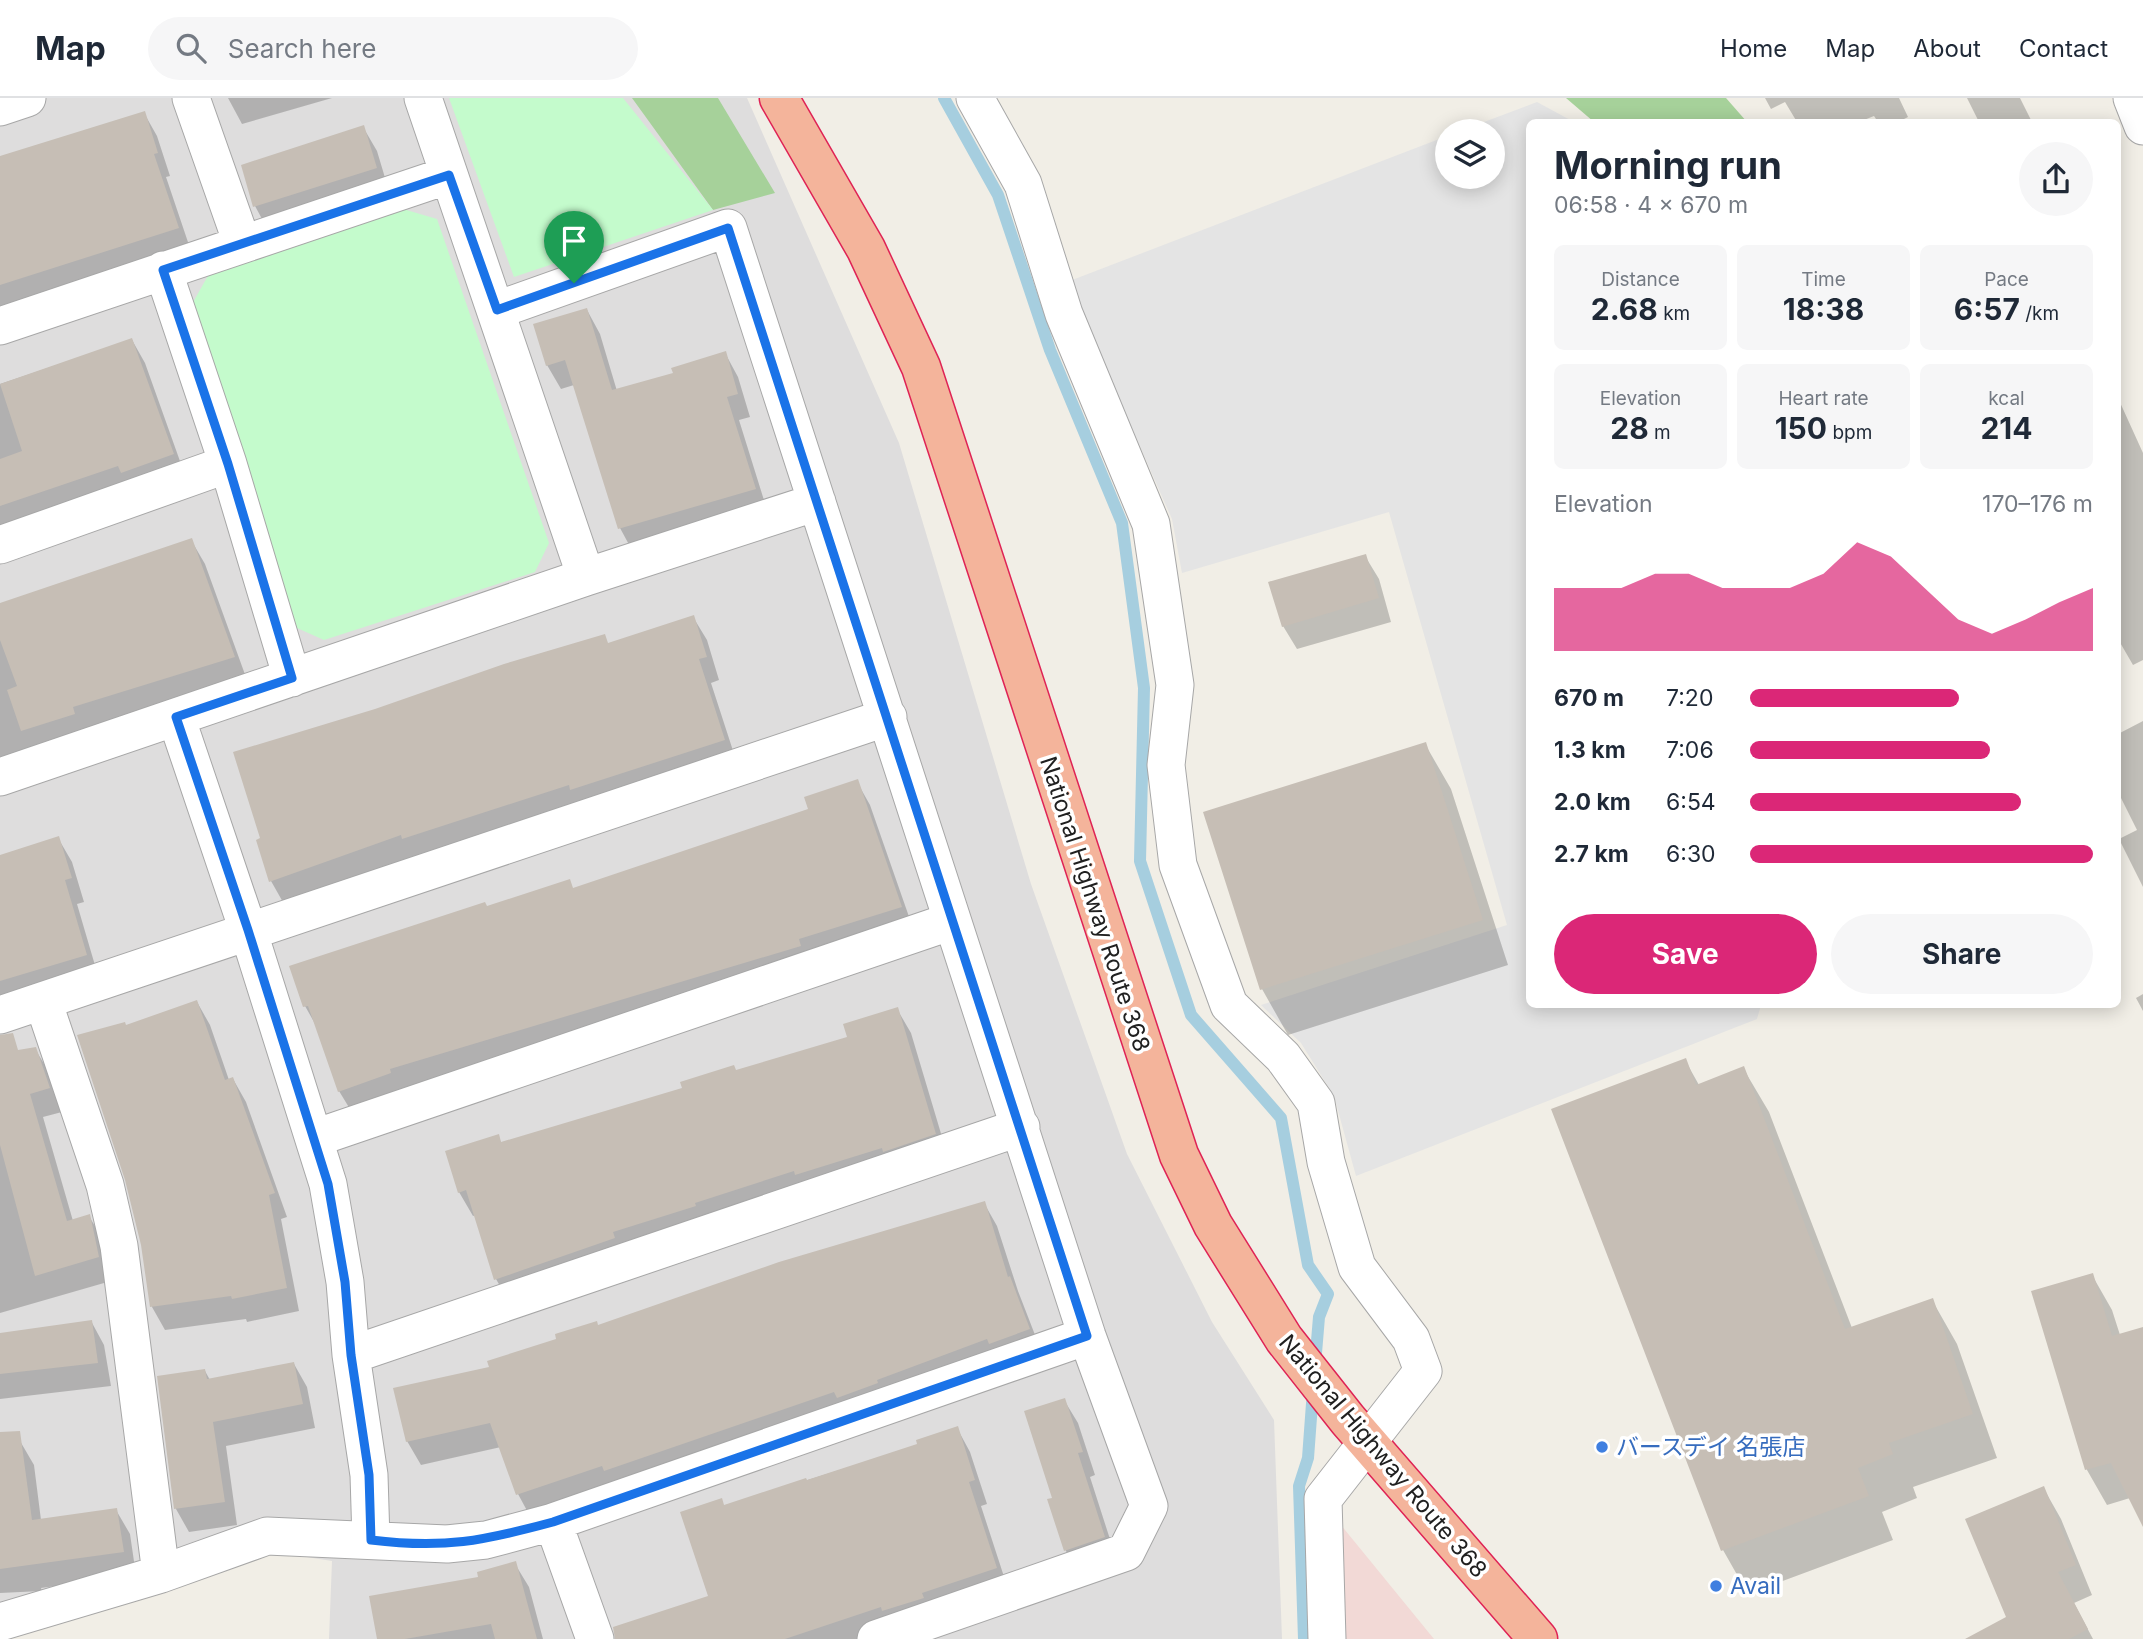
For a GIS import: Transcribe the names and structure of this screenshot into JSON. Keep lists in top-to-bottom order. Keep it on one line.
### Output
{"streets":{"highway":["National Highway Route 368"]},"places":["バースデイ 名張店","Avail"],"page":{"header":"Map","search":"Search here","nav":["Home","Map","About","Contact"],"heading":["Morning run","06:58 · 4 × 670 m"],"stats":[["Distance","2.68 km"],["Time","18:38"],["Pace","6:57 /km"],["Elevation","28 m"],["Heart rate","150 bpm"],["kcal","214"]],"chart":["Elevation","170–176 m"],"list":[{"name":"670 m","note":"7:20"},{"name":"1.3 km","note":"7:06"},{"name":"2.0 km","note":"6:54"},{"name":"2.7 km","note":"6:30"}],"buttons":["Save","Share"]}}
